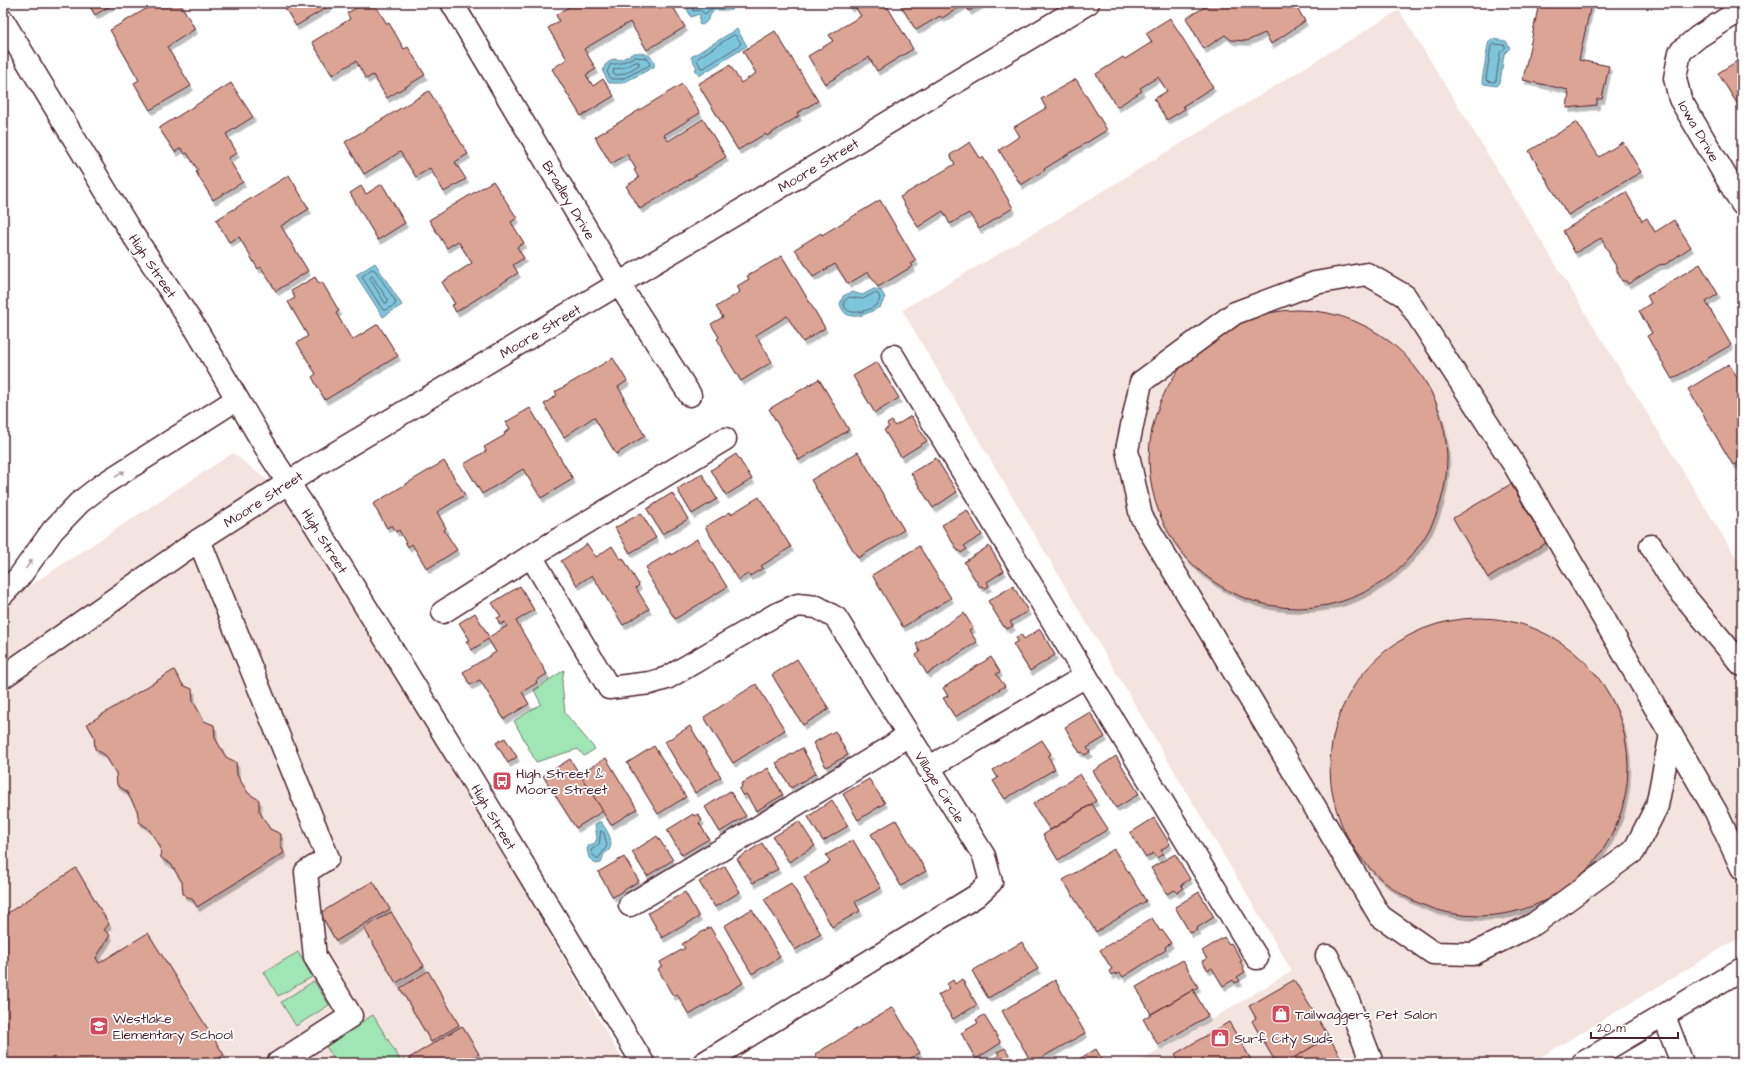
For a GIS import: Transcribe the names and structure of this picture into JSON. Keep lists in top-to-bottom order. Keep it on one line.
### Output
{"streets":{"street":["Iowa Drive","Moore Street","Bradley Drive","High Street","Village Circle"]},"crossings":[["Moore Street","Bradley Drive"],["Moore Street","High Street"]],"places":{"bus stop":["High Street & Moore Street"],"shop":["Tailwaggers Pet Salon","Surf City Suds"],"school or university":["Westlake Elementary School"]},"scale_bar":"20 m"}
